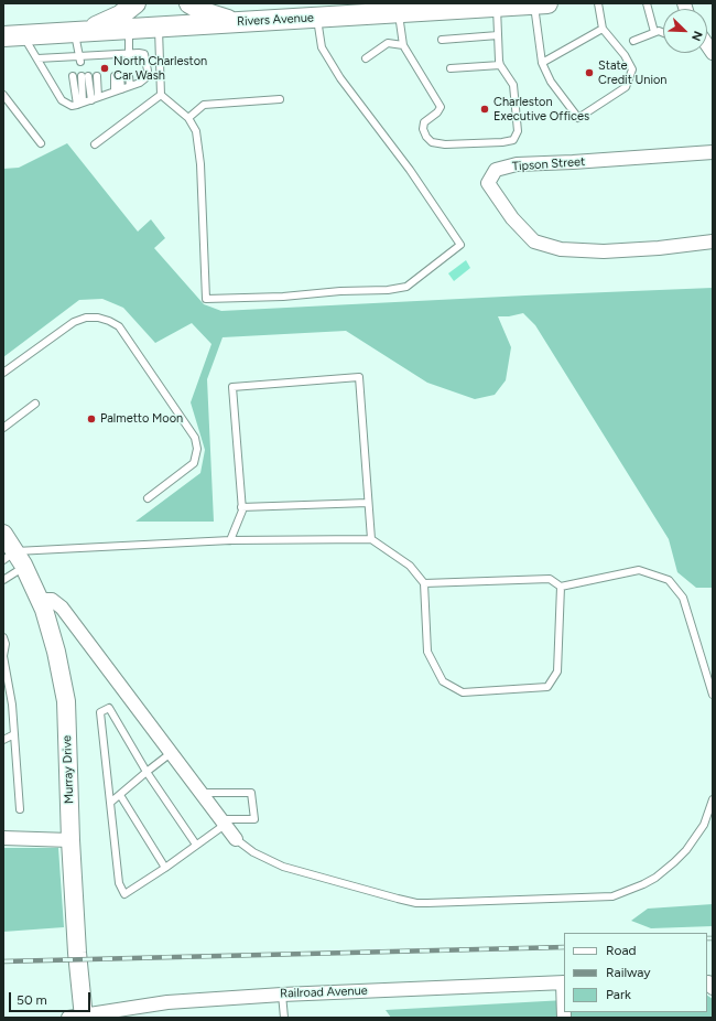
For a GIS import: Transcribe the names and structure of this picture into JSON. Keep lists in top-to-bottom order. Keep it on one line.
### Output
{"streets":{"main road":["Rivers Avenue"],"street":["Tipson Street","Murray Drive","Railroad Avenue"]},"crossings":[["Murray Drive","Railroad Avenue"]],"places":["North Charleston Car Wash","State Credit Union","Charleston Executive Offices","Palmetto Moon"],"legend":["Road","Railway","Park"],"scale_bar":"50 m","north":"bottom right"}
